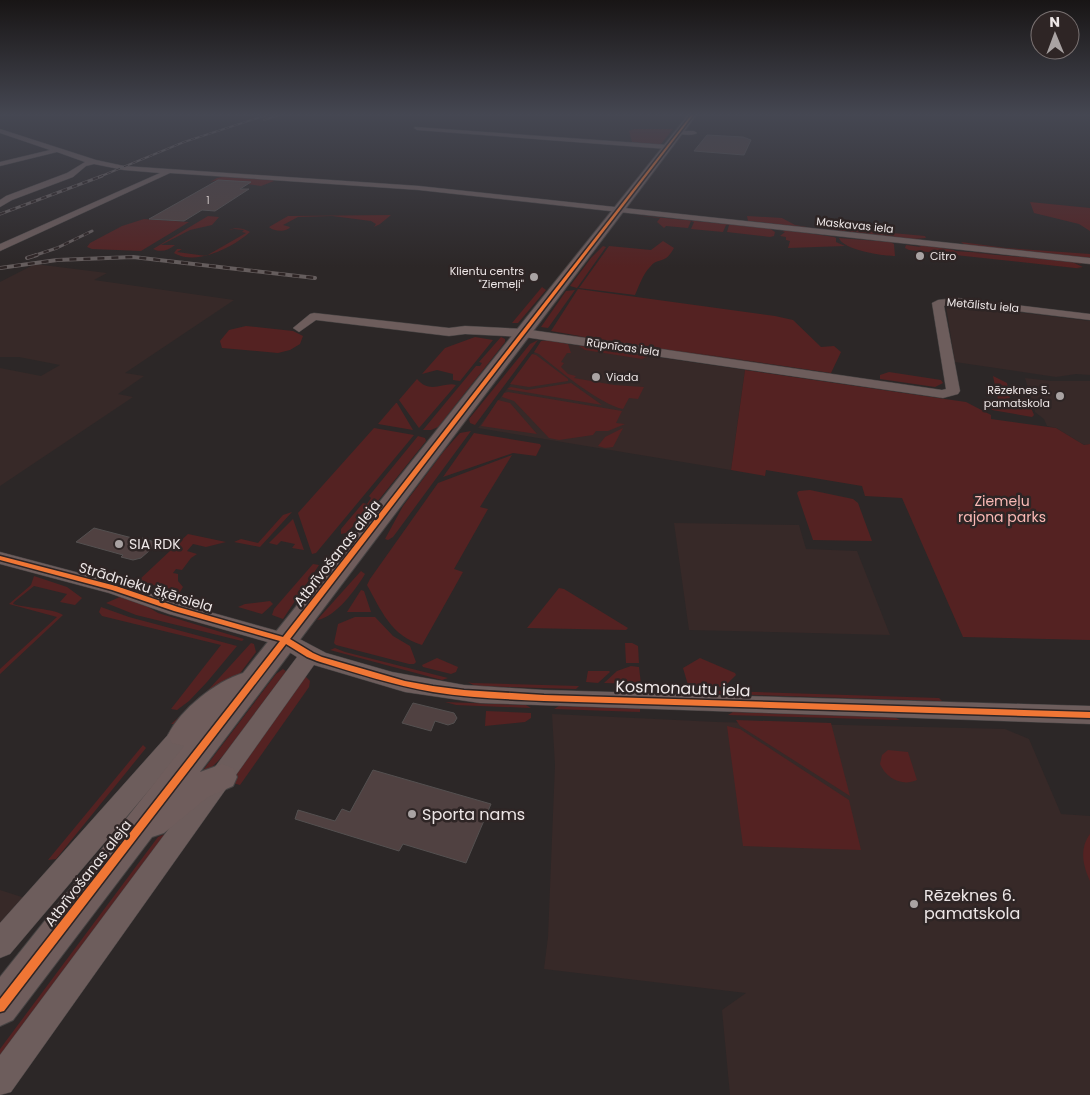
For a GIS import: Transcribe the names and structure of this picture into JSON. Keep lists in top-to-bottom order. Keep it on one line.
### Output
{"streets":{"main road":["Atbrīvošanas aleja"],"street":["Maskavas iela","Metālistu iela","Rūpnīcas iela","Strādnieku šķērsiela","Kosmonautu iela"]},"crossings":[["Maskavas iela","Atbrīvošanas aleja"],["Metālistu iela","Rūpnīcas iela"],["Rūpnīcas iela","Atbrīvošanas aleja"],["Atbrīvošanas aleja","Strādnieku šķērsiela"],["Atbrīvošanas aleja","Kosmonautu iela"],["Strādnieku šķērsiela","Kosmonautu iela"]],"parks":["Ziemeļu rajona parks"],"places":["Citro","Klientu centrs \"Ziemeļi\"","Viada","Rēzeknes 5. pamatskola","SIA RDK","Sporta nams","Rēzeknes 6. pamatskola"],"house_numbers":["1"],"north":"top"}
